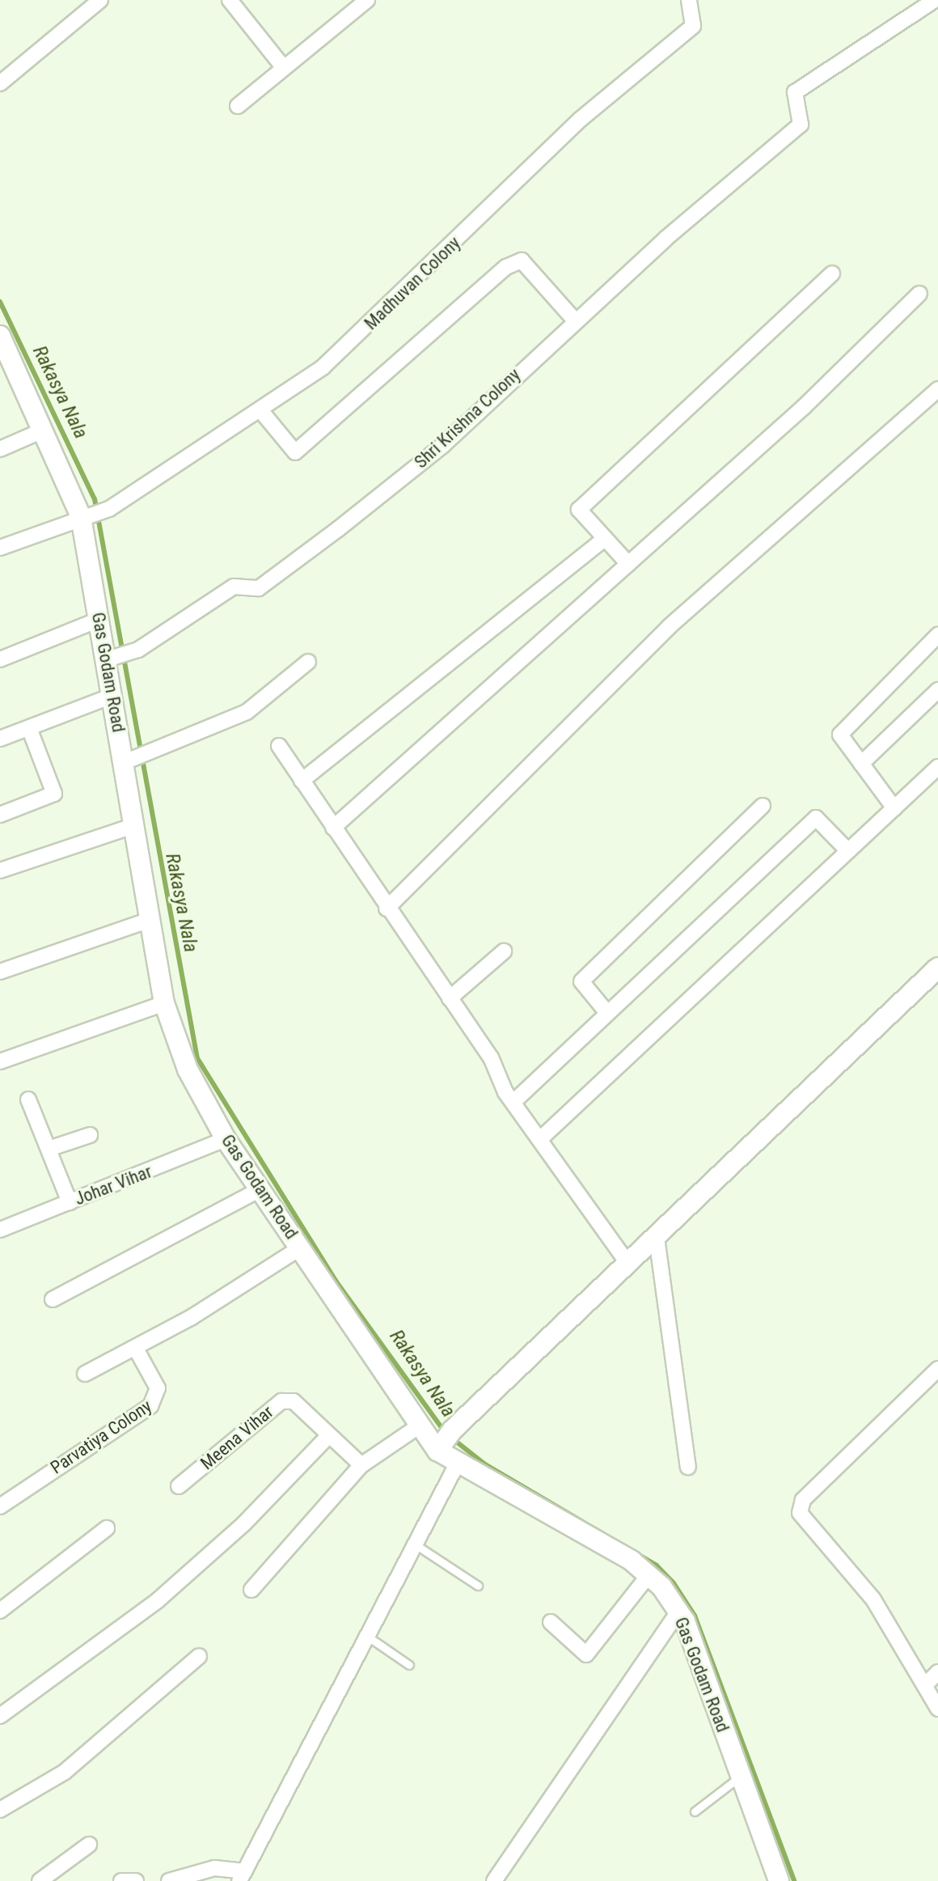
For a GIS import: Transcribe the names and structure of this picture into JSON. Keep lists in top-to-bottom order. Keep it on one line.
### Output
{"streets":{"main road":["Gas Godam Road"],"street":["Madhuvan Colony","Shri Krishna Colony","Johar Vihar","Parvatiya Colony","Meena Vihar"]},"crossings":[["Madhuvan Colony","Gas Godam Road"],["Shri Krishna Colony","Gas Godam Road"],["Gas Godam Road","Johar Vihar"]],"water":["Rakasya Nala"]}
